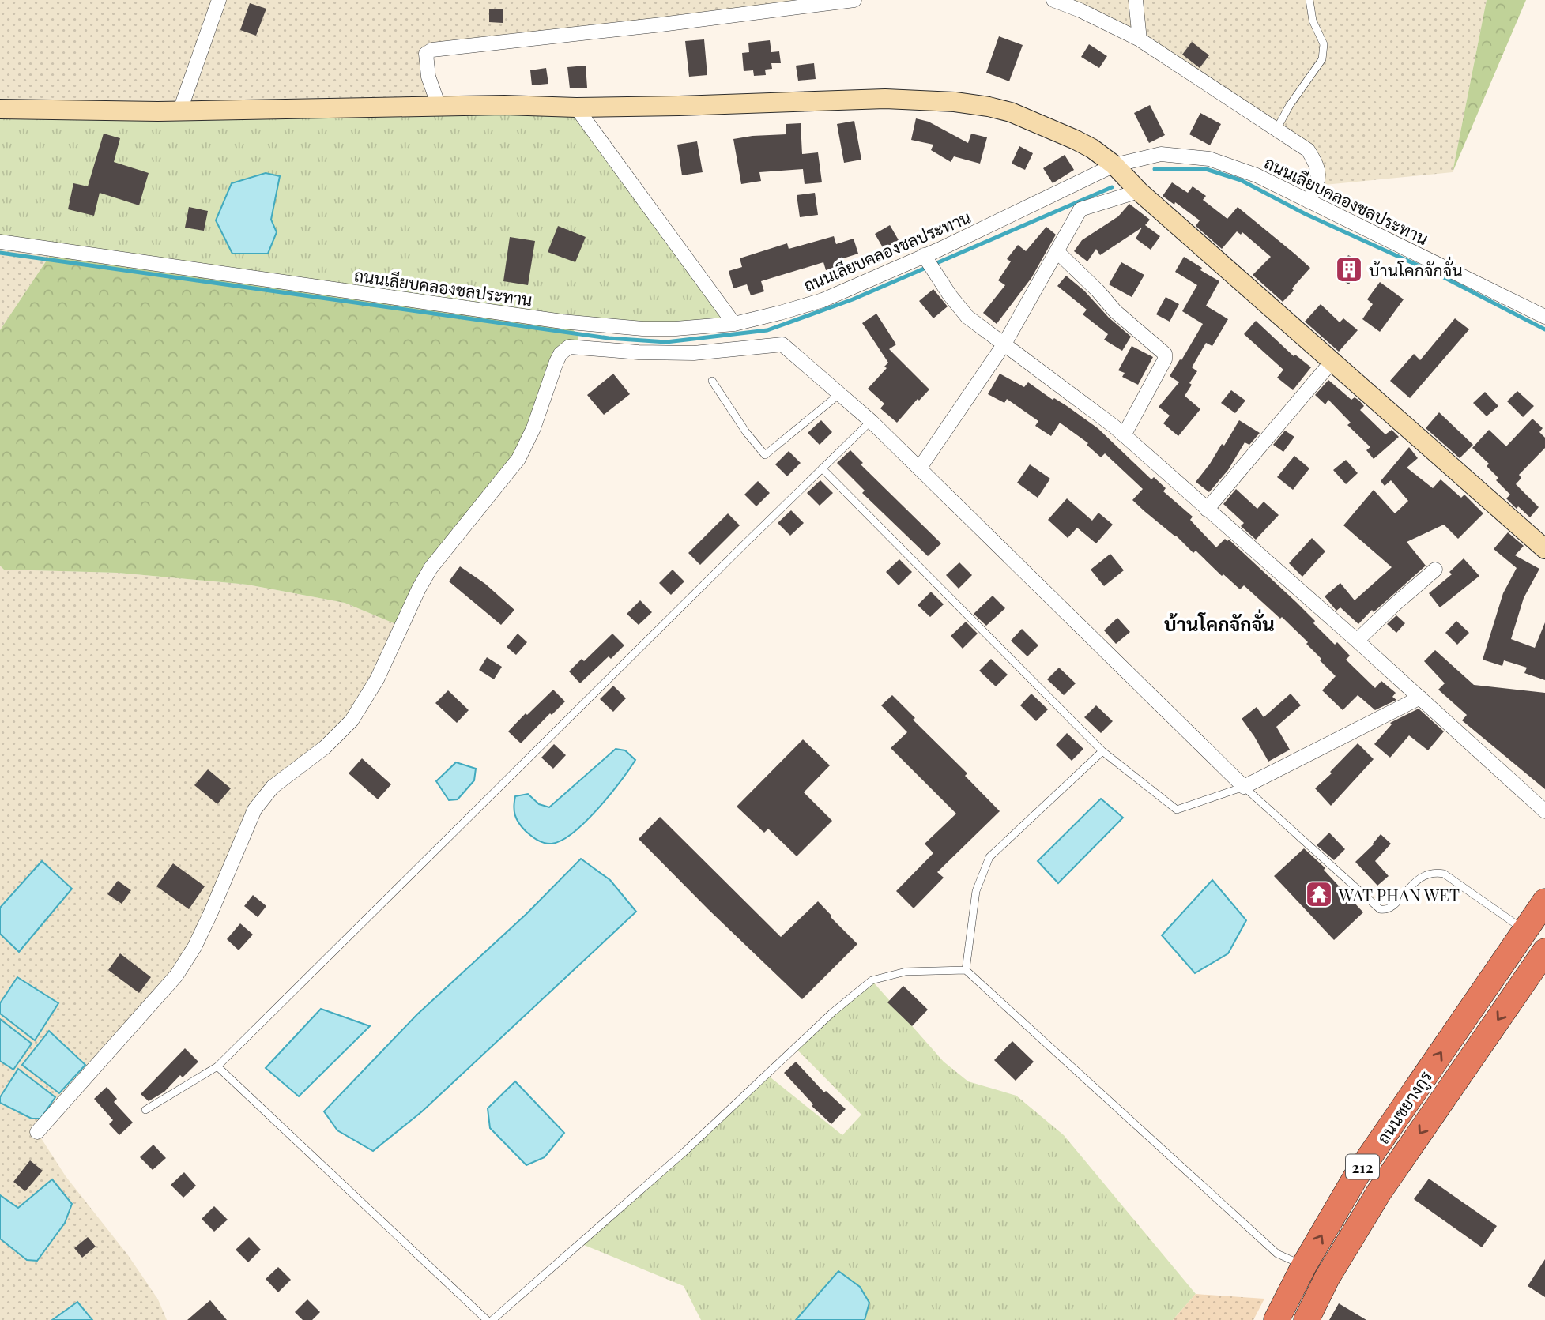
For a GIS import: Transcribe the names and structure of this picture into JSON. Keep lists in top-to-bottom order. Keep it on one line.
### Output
{"streets":{"highway":["ถนนชยางกูร","212"],"street":["ถนนเลียบคลองชลประทาน"]},"districts":["บ้านโคกจักจั่น"],"places":{"building":["บ้านโคกจักจั่น"],"temple":["WAT PHAN WET"]}}
